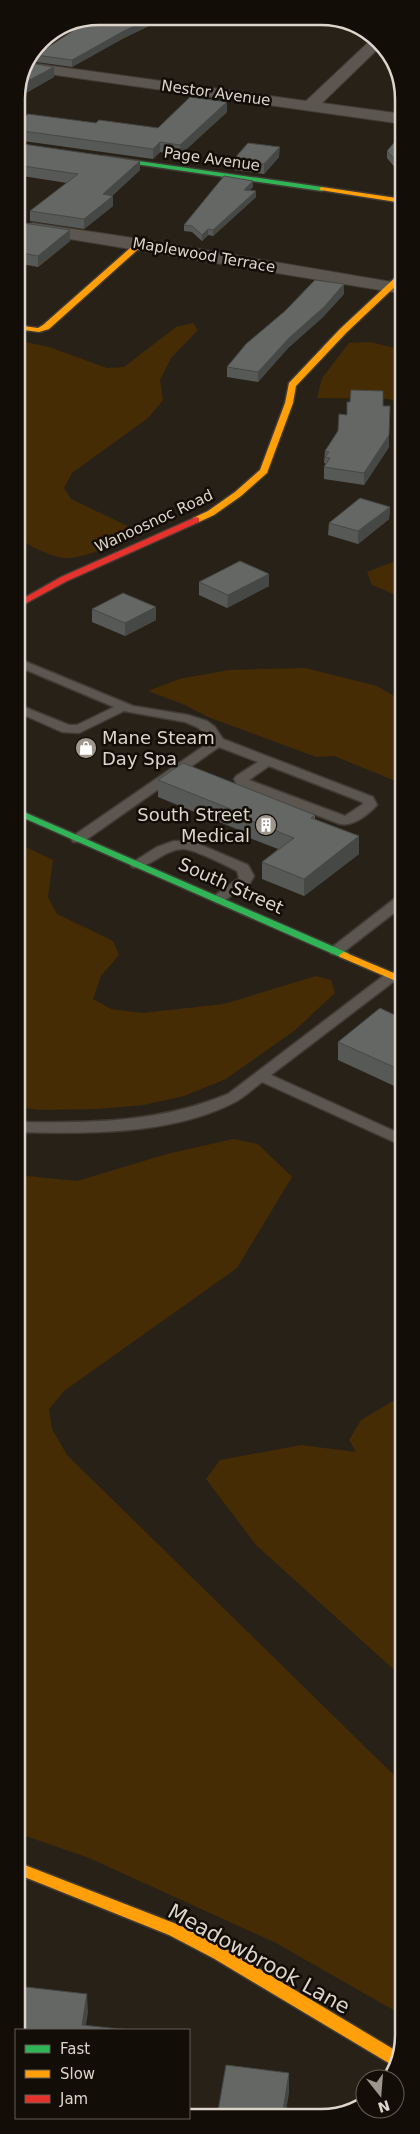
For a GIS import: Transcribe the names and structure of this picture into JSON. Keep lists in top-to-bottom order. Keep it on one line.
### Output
{"streets":{"street":["Nestor Avenue","Page Avenue","Maplewood Terrace","Wanoosnoc Road","South Street","Meadowbrook Lane"]},"places":{"shop":["Mane Steam Day Spa"],"building":["South Street Medical"]},"legend":["Fast","Slow","Jam"],"north":"bottom"}
